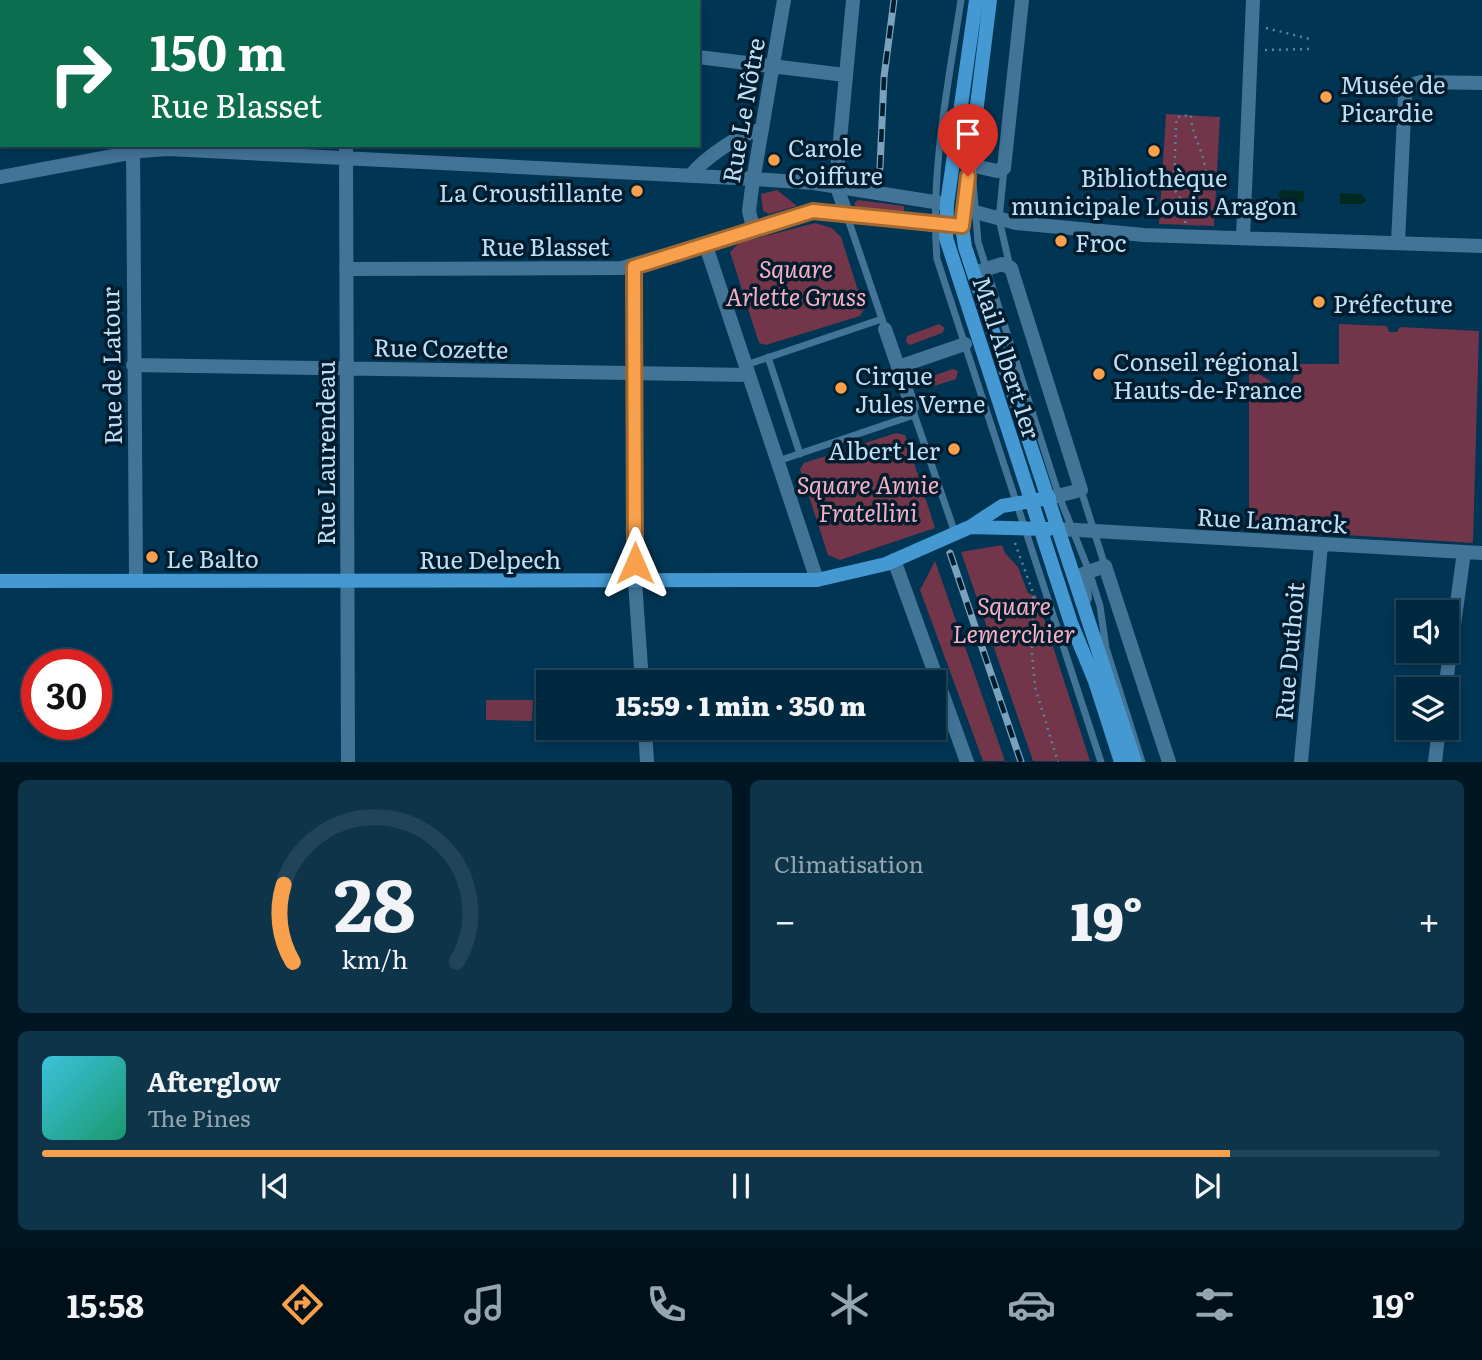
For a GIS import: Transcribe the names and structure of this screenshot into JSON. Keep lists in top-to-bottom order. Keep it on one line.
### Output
{"streets":{"main road":["Mail Albert 1er","Rue Delpech"],"street":["Rue Le Nôtre","Rue Blasset","Rue Cozette","Rue de Latour","Rue Laurendeau","Rue Lamarck","Rue Duthoit"]},"crossings":[["Rue Le Nôtre","Rue Blasset"],["Rue Blasset","Mail Albert 1er"],["Rue Blasset","Rue Laurendeau"],["Rue Cozette","Rue de Latour"],["Rue Cozette","Rue Laurendeau"],["Mail Albert 1er","Rue Lamarck"],["Mail Albert 1er","Rue Delpech"],["Rue de Latour","Rue Delpech"],["Rue Laurendeau","Rue Delpech"],["Rue Lamarck","Rue Duthoit"]],"parks":["Square Arlette Gruss","Square Annie Fratellini","Square Lemerchier"],"places":["Musée de Picardie","Bibliothèque municipale Louis Aragon","Carole Coiffure","La Croustillante","Froc","Préfecture","Conseil régional Hauts-de-France","Cirque Jules Verne","Albert 1er","Le Balto"],"page":{"turn":["150 m","Rue Blasset"],"limit":"30","trip":"15:59 · 1 min · 350 m","tile":"Climatisation","heat":["−","19°","+"],"song":["Afterglow","The Pines"],"tabs":["15:58","19°"],"gauge":["28","km/h"]}}
